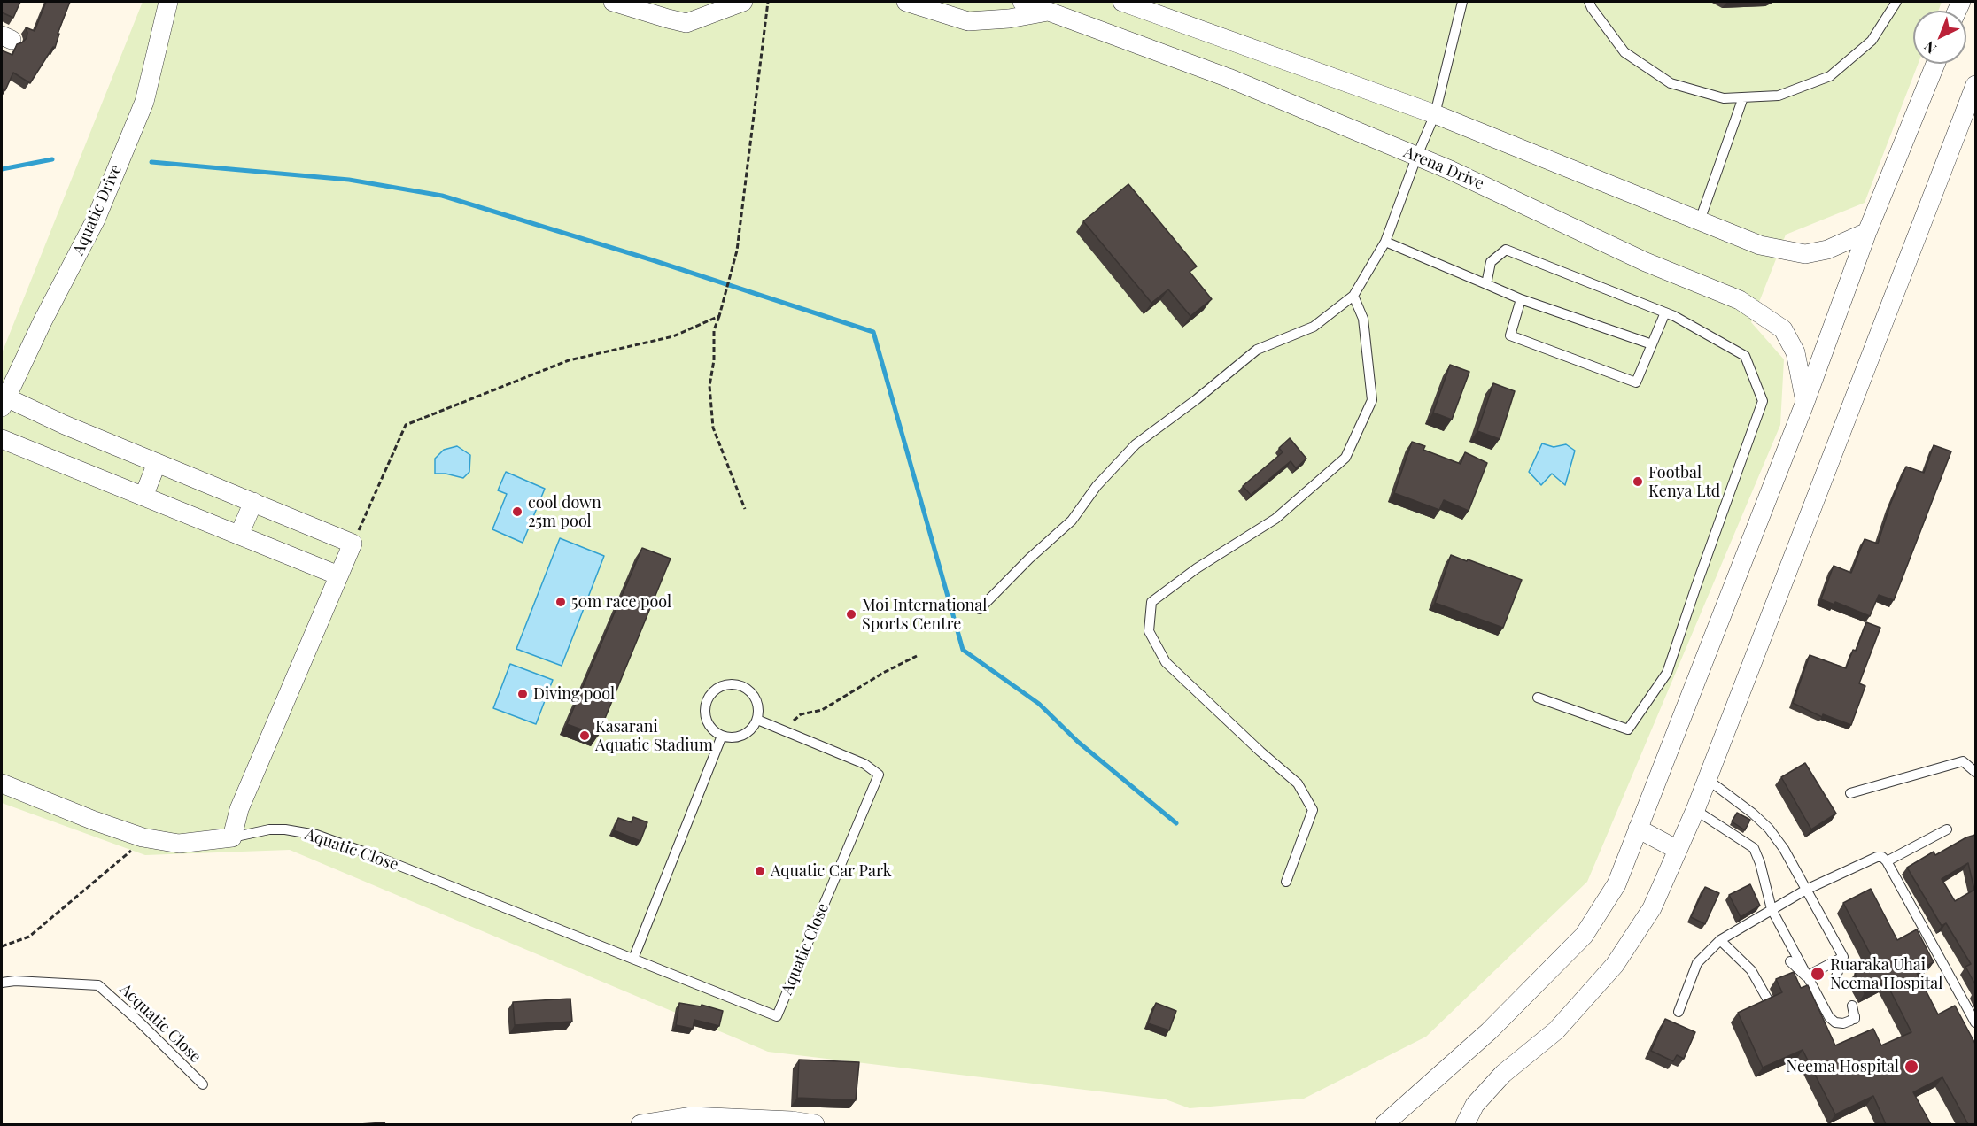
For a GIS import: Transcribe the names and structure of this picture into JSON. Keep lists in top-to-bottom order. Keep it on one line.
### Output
{"streets":{"street":["Arena Drive","Aquatic Drive","Aquatic Close"],"lane":["Acquatic Close"]},"places":["Footbal Kenya Ltd","cool down 25m pool","50m race pool","Moi International Sports Centre","Diving pool","Kasarani Aquatic Stadium","Aquatic Car Park","Ruaraka Uhai Neema Hospital","Neema Hospital"],"north":"bottom left"}
